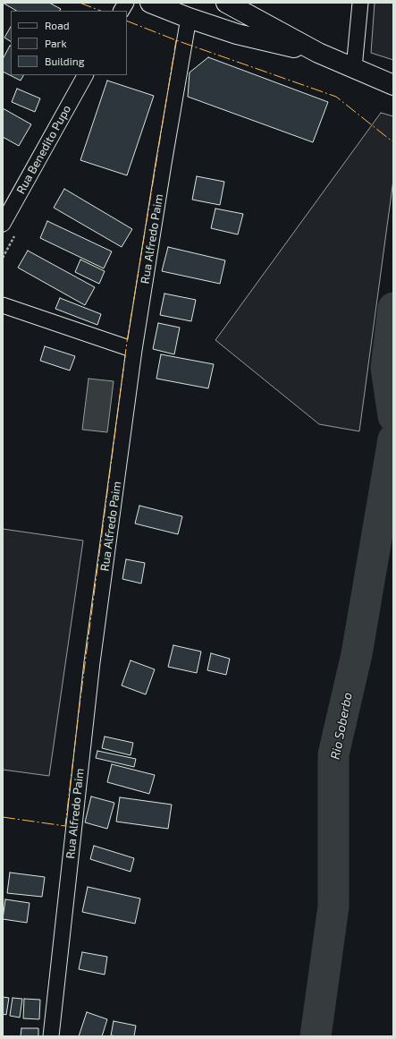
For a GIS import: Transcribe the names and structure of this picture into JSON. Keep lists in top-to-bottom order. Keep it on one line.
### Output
{"streets":{"street":["Rua Benedito Pupo","Rua Alfredo Paim"]},"water":["Rio Soberbo"],"legend":["Road","Park","Building"]}
